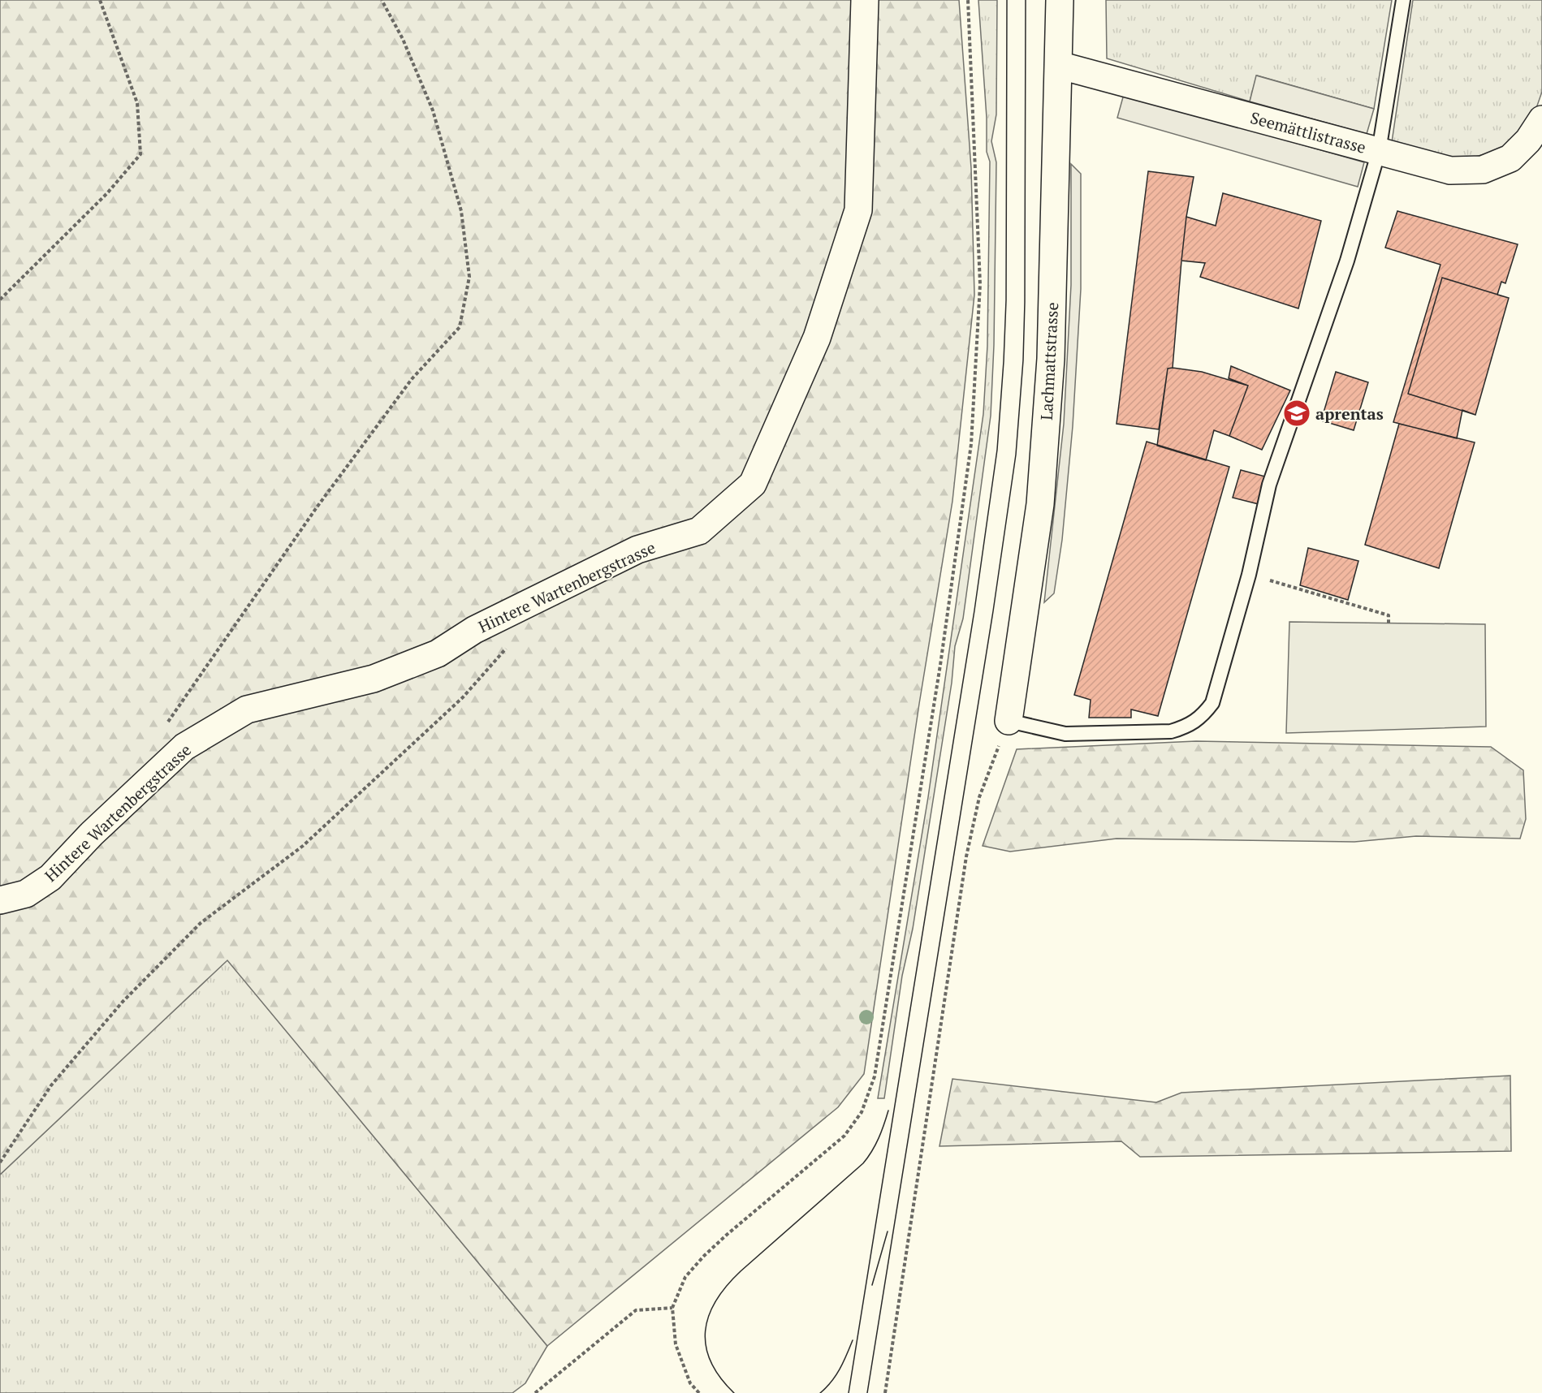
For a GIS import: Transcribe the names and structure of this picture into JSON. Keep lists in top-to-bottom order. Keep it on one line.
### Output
{"streets":{"street":["Seemättlistrasse","Lachmattstrasse","Hintere Wartenbergstrasse"]},"crossings":[["Seemättlistrasse","Lachmattstrasse"]],"places":{"school or university":["aprentas"]}}
